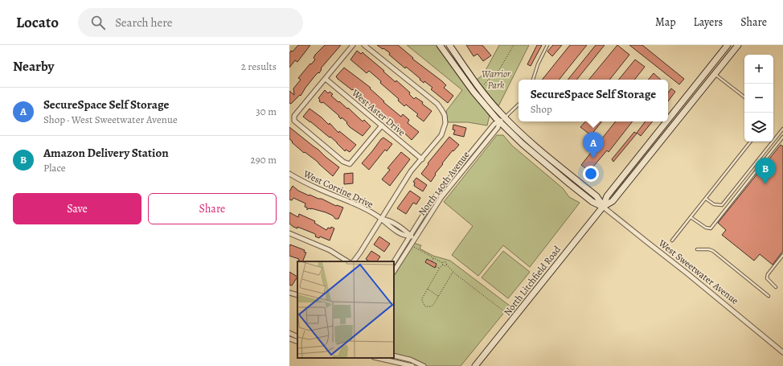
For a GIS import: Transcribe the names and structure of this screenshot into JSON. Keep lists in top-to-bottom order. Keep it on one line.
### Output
{"streets":{"main road":["West Sweetwater Avenue","North Litchfield Road"],"street":["West Aster Drive","North 140th Avenue","West Corrine Drive"]},"crossings":[["North 140th Avenue","West Corrine Drive"],["North 140th Avenue","West Sweetwater Avenue"],["West Sweetwater Avenue","North Litchfield Road"]],"parks":["Warrior Park"],"page":{"header":"Locato","search":"Search here","nav":["Map","Layers","Share"],"heading":["Nearby","2 results"],"map_buttons":["+","−"],"popup":["SecureSpace Self Storage","Shop"],"list":[{"mark":"A","name":"SecureSpace Self Storage","note":"Shop · West Sweetwater Avenue","value":"30 m"},{"mark":"B","name":"Amazon Delivery Station","note":"Place","value":"290 m"}],"pins":["A","B"],"buttons":["Save","Share"]}}
